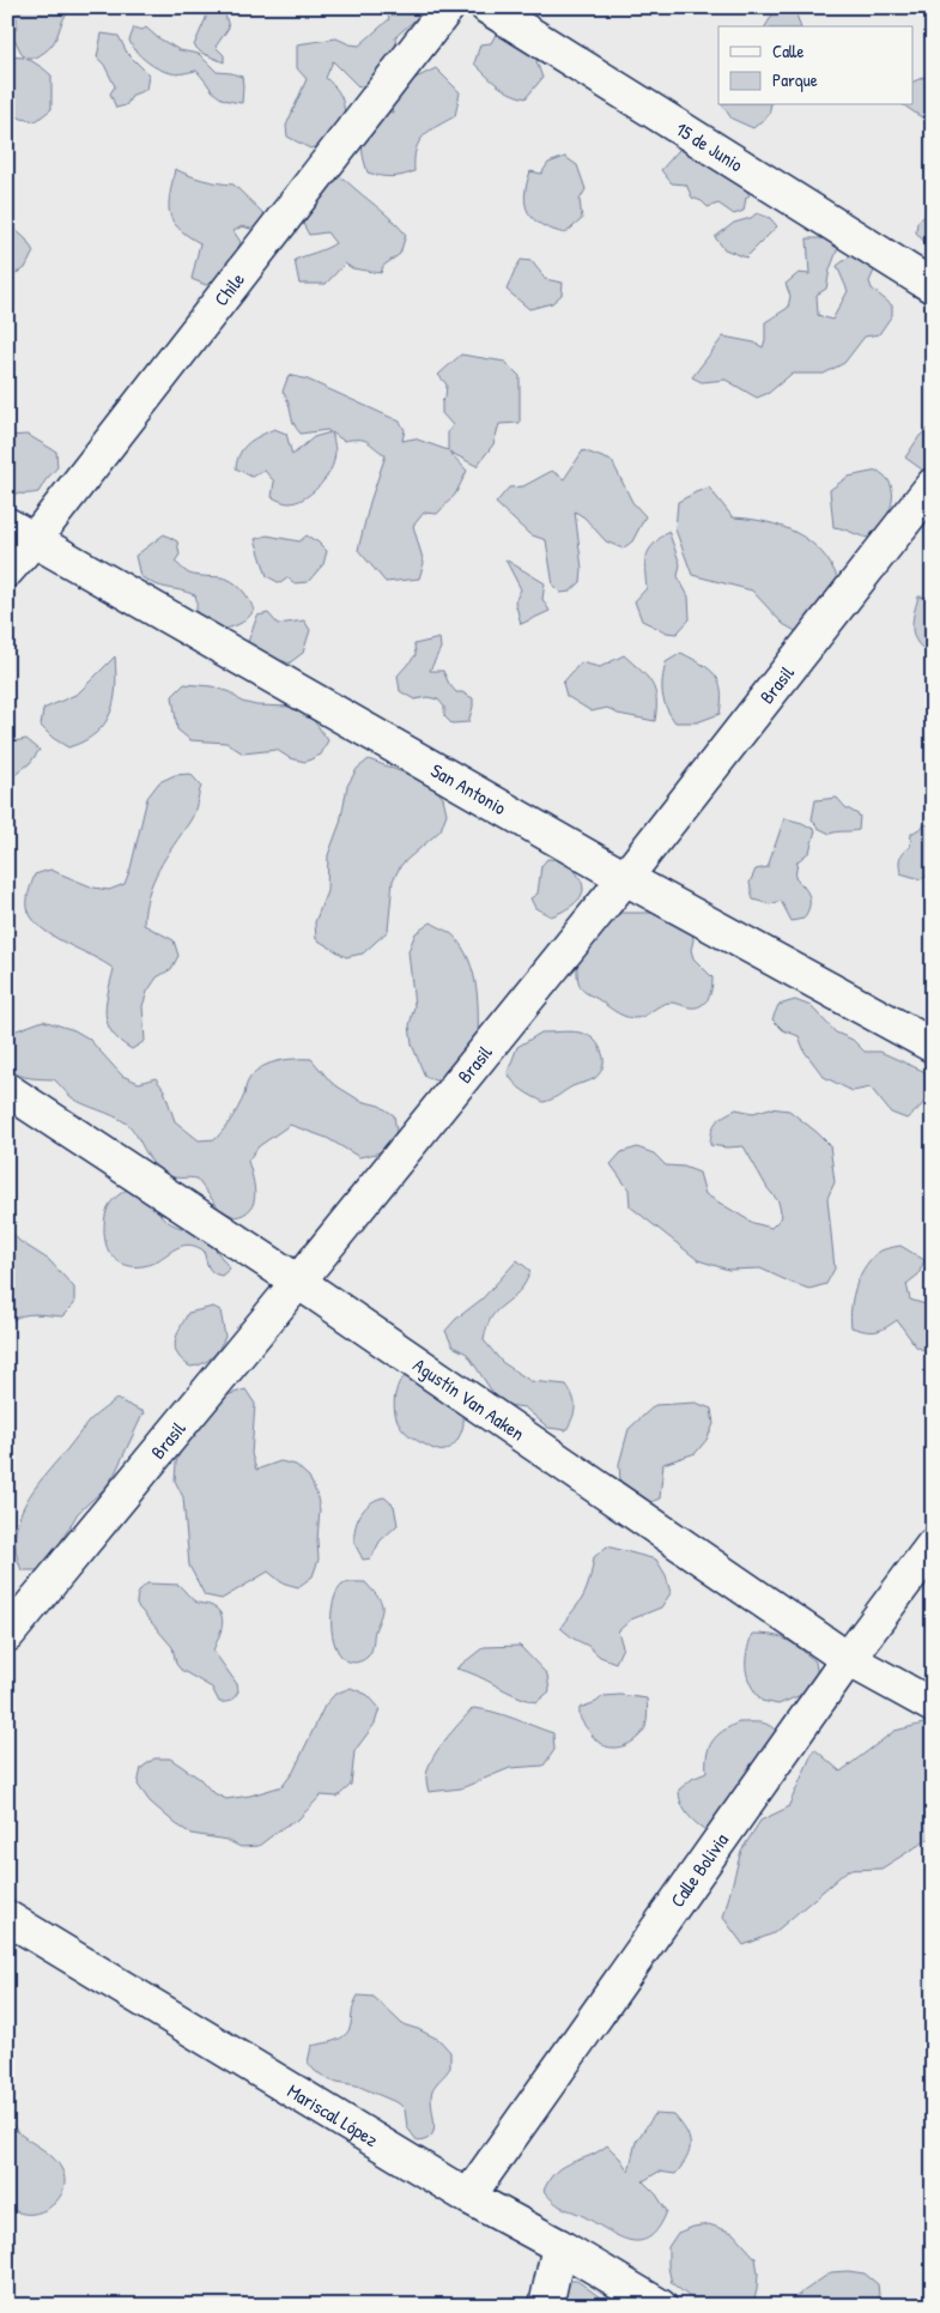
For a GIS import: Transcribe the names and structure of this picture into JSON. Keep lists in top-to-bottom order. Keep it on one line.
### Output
{"streets":{"street":["15 de Junio","Chile","Brasil","San Antonio","Agustín Van Aaken","Calle Bolivia","Mariscal López"]},"crossings":[["Chile","San Antonio"],["Brasil","San Antonio"],["Brasil","Agustín Van Aaken"],["Agustín Van Aaken","Calle Bolivia"],["Calle Bolivia","Mariscal López"]],"legend":["Calle","Parque"]}
